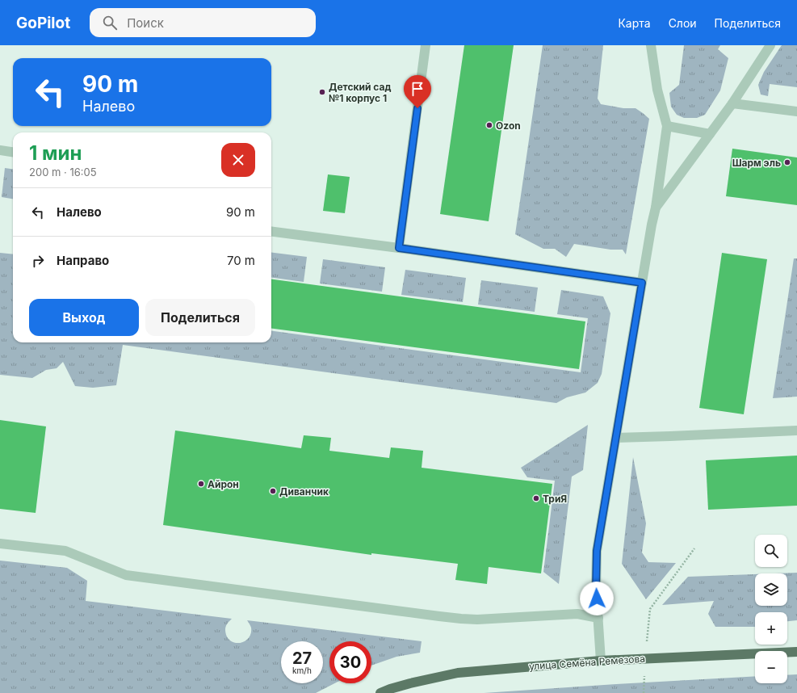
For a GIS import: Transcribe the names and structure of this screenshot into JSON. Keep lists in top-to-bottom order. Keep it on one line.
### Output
{"streets":{"main road":["улица Семёна Ремезова"]},"places":["Детский сад №1 корпус 1","Ozon","Шарм эль","Айрон","Диванчик","ТриЯ"],"page":{"header":"GoPilot","search":"Поиск","nav":["Карта","Слои","Поделиться"],"turn":["90 m","Налево"],"heading":["1 мин","200 m · 16:05"],"list":[{"name":"Налево","value":"90 m"},{"name":"Направо","value":"70 m"}],"buttons":["Выход","Поделиться"],"map_buttons":["+","−"],"speed":"27 km/h","limit":"30"}}
